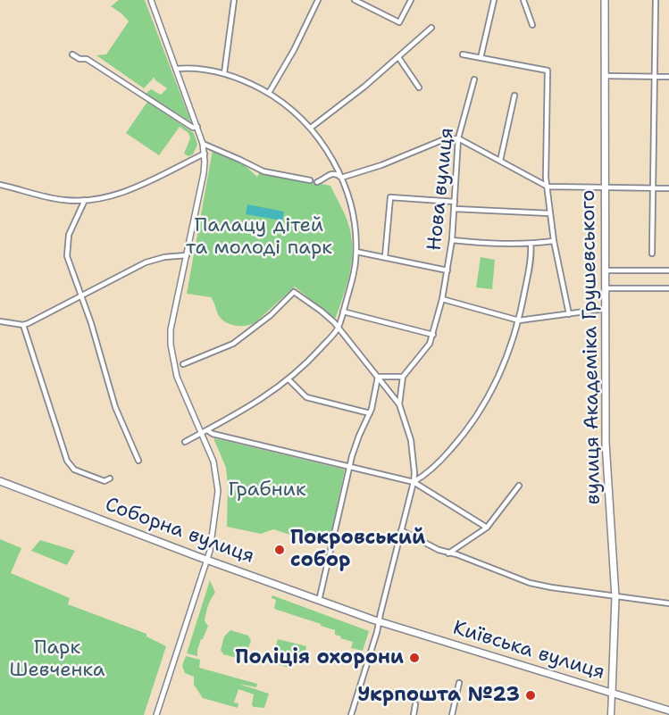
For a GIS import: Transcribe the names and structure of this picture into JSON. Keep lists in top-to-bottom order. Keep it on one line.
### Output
{"streets":{"main road":["вулиця Академіка Грушевського","Соборна вулиця","Київська вулиця"],"street":["Нова вулиця"]},"crossings":[["вулиця Академіка Грушевського","Київська вулиця"],["Соборна вулиця","Київська вулиця"]],"parks":["Палацу дітей та молоді парк","Грабник","Парк Шевченка"],"places":["Покровський собор","Поліцiя охорони","Укрпошта №23"]}
